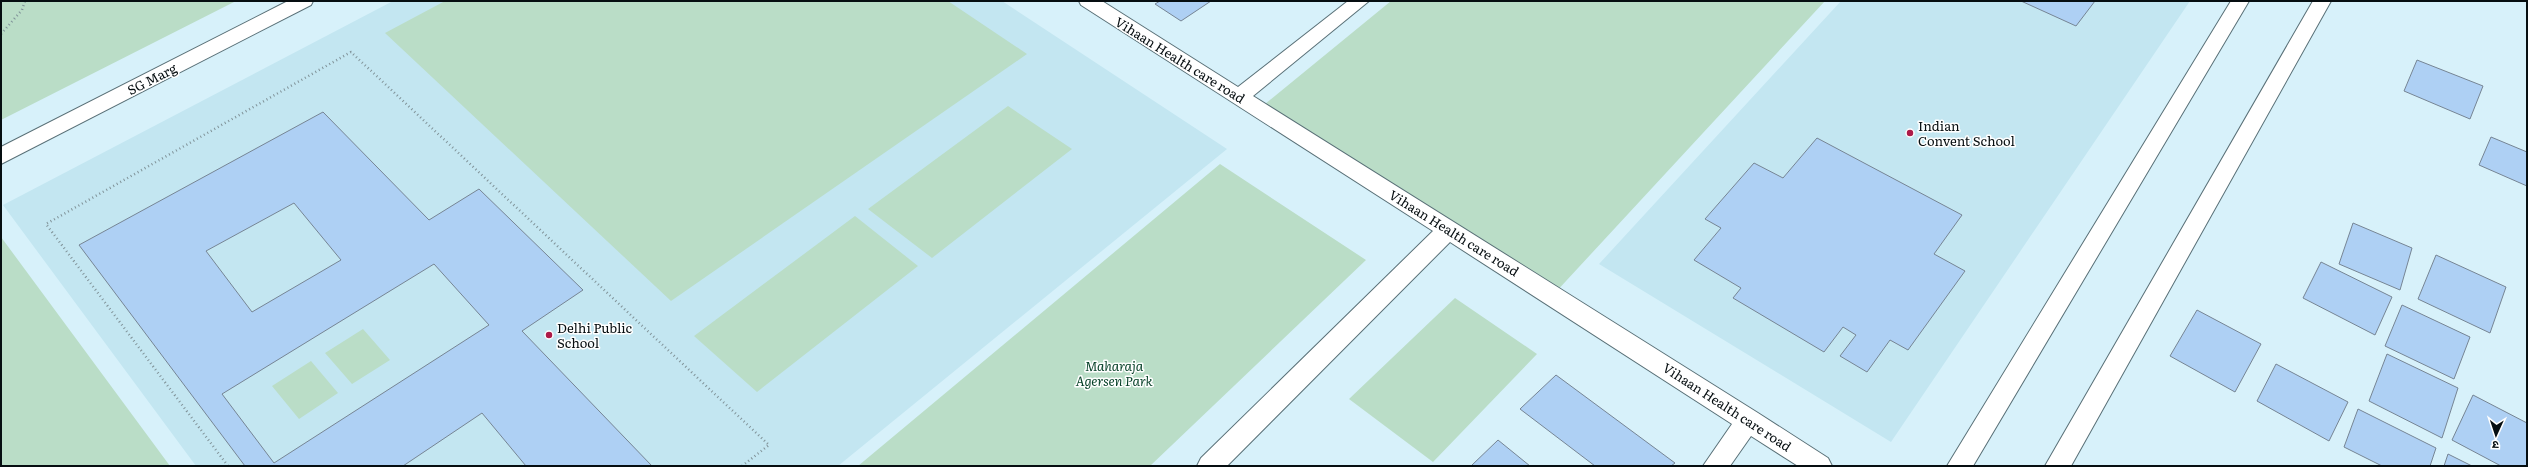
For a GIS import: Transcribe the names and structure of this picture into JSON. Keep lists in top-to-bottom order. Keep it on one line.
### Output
{"streets":{"street":["Vihaan Health care road","SG Marg"]},"parks":["Maharaja Agersen Park"],"places":["Indian Convent School","Delhi Public School"],"north":"bottom"}
